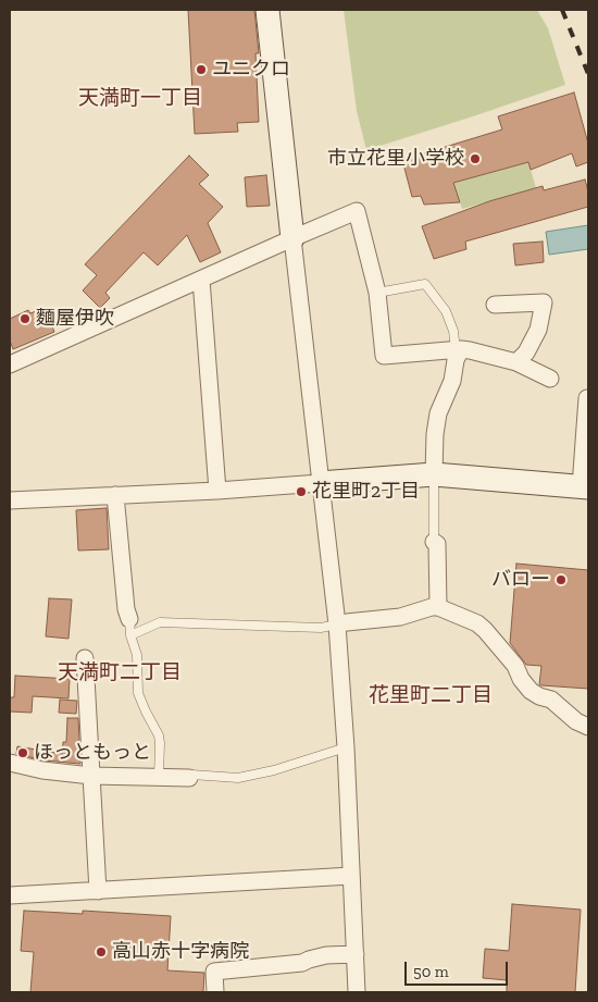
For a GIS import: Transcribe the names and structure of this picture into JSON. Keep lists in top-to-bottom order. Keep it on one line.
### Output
{"districts":["天満町一丁目","天満町二丁目","花里町二丁目"],"places":["ユニクロ","市立花里小学校","麵屋伊吹","花里町2丁目","バロー","ほっともっと","高山赤十字病院"],"scale_bar":"50 m"}
